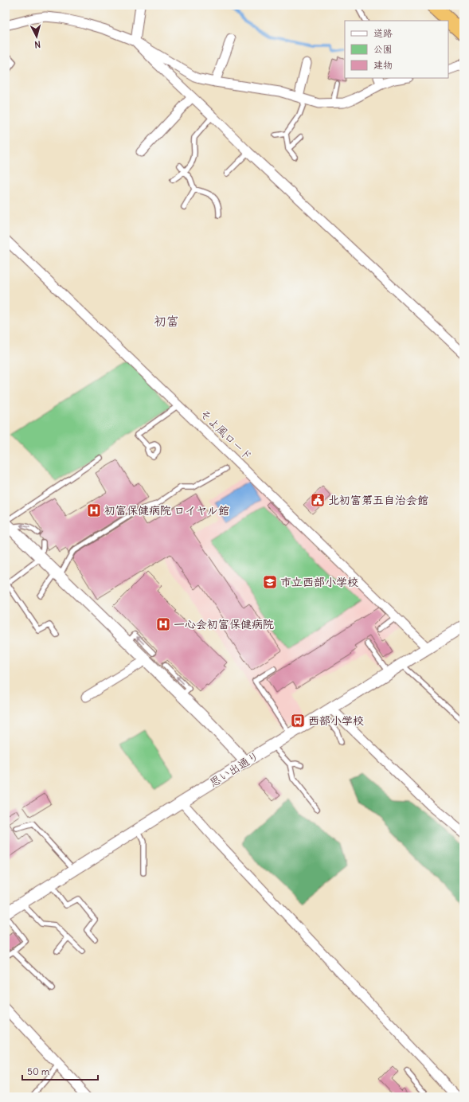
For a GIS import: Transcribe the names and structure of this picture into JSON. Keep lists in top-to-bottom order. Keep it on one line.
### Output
{"streets":{"street":["そよ風ロード","思い出通り"]},"crossings":[["そよ風ロード","思い出通り"]],"districts":["初富"],"places":{"public building":["北初富第五自治会館"],"hospital":["初富保健病院 ロイヤル館","一心会初富保健病院"],"school or university":["市立西部小学校"],"bus stop":["西部小学校"]},"legend":["道路","公園","建物"],"scale_bar":"50 m","north":"bottom"}
